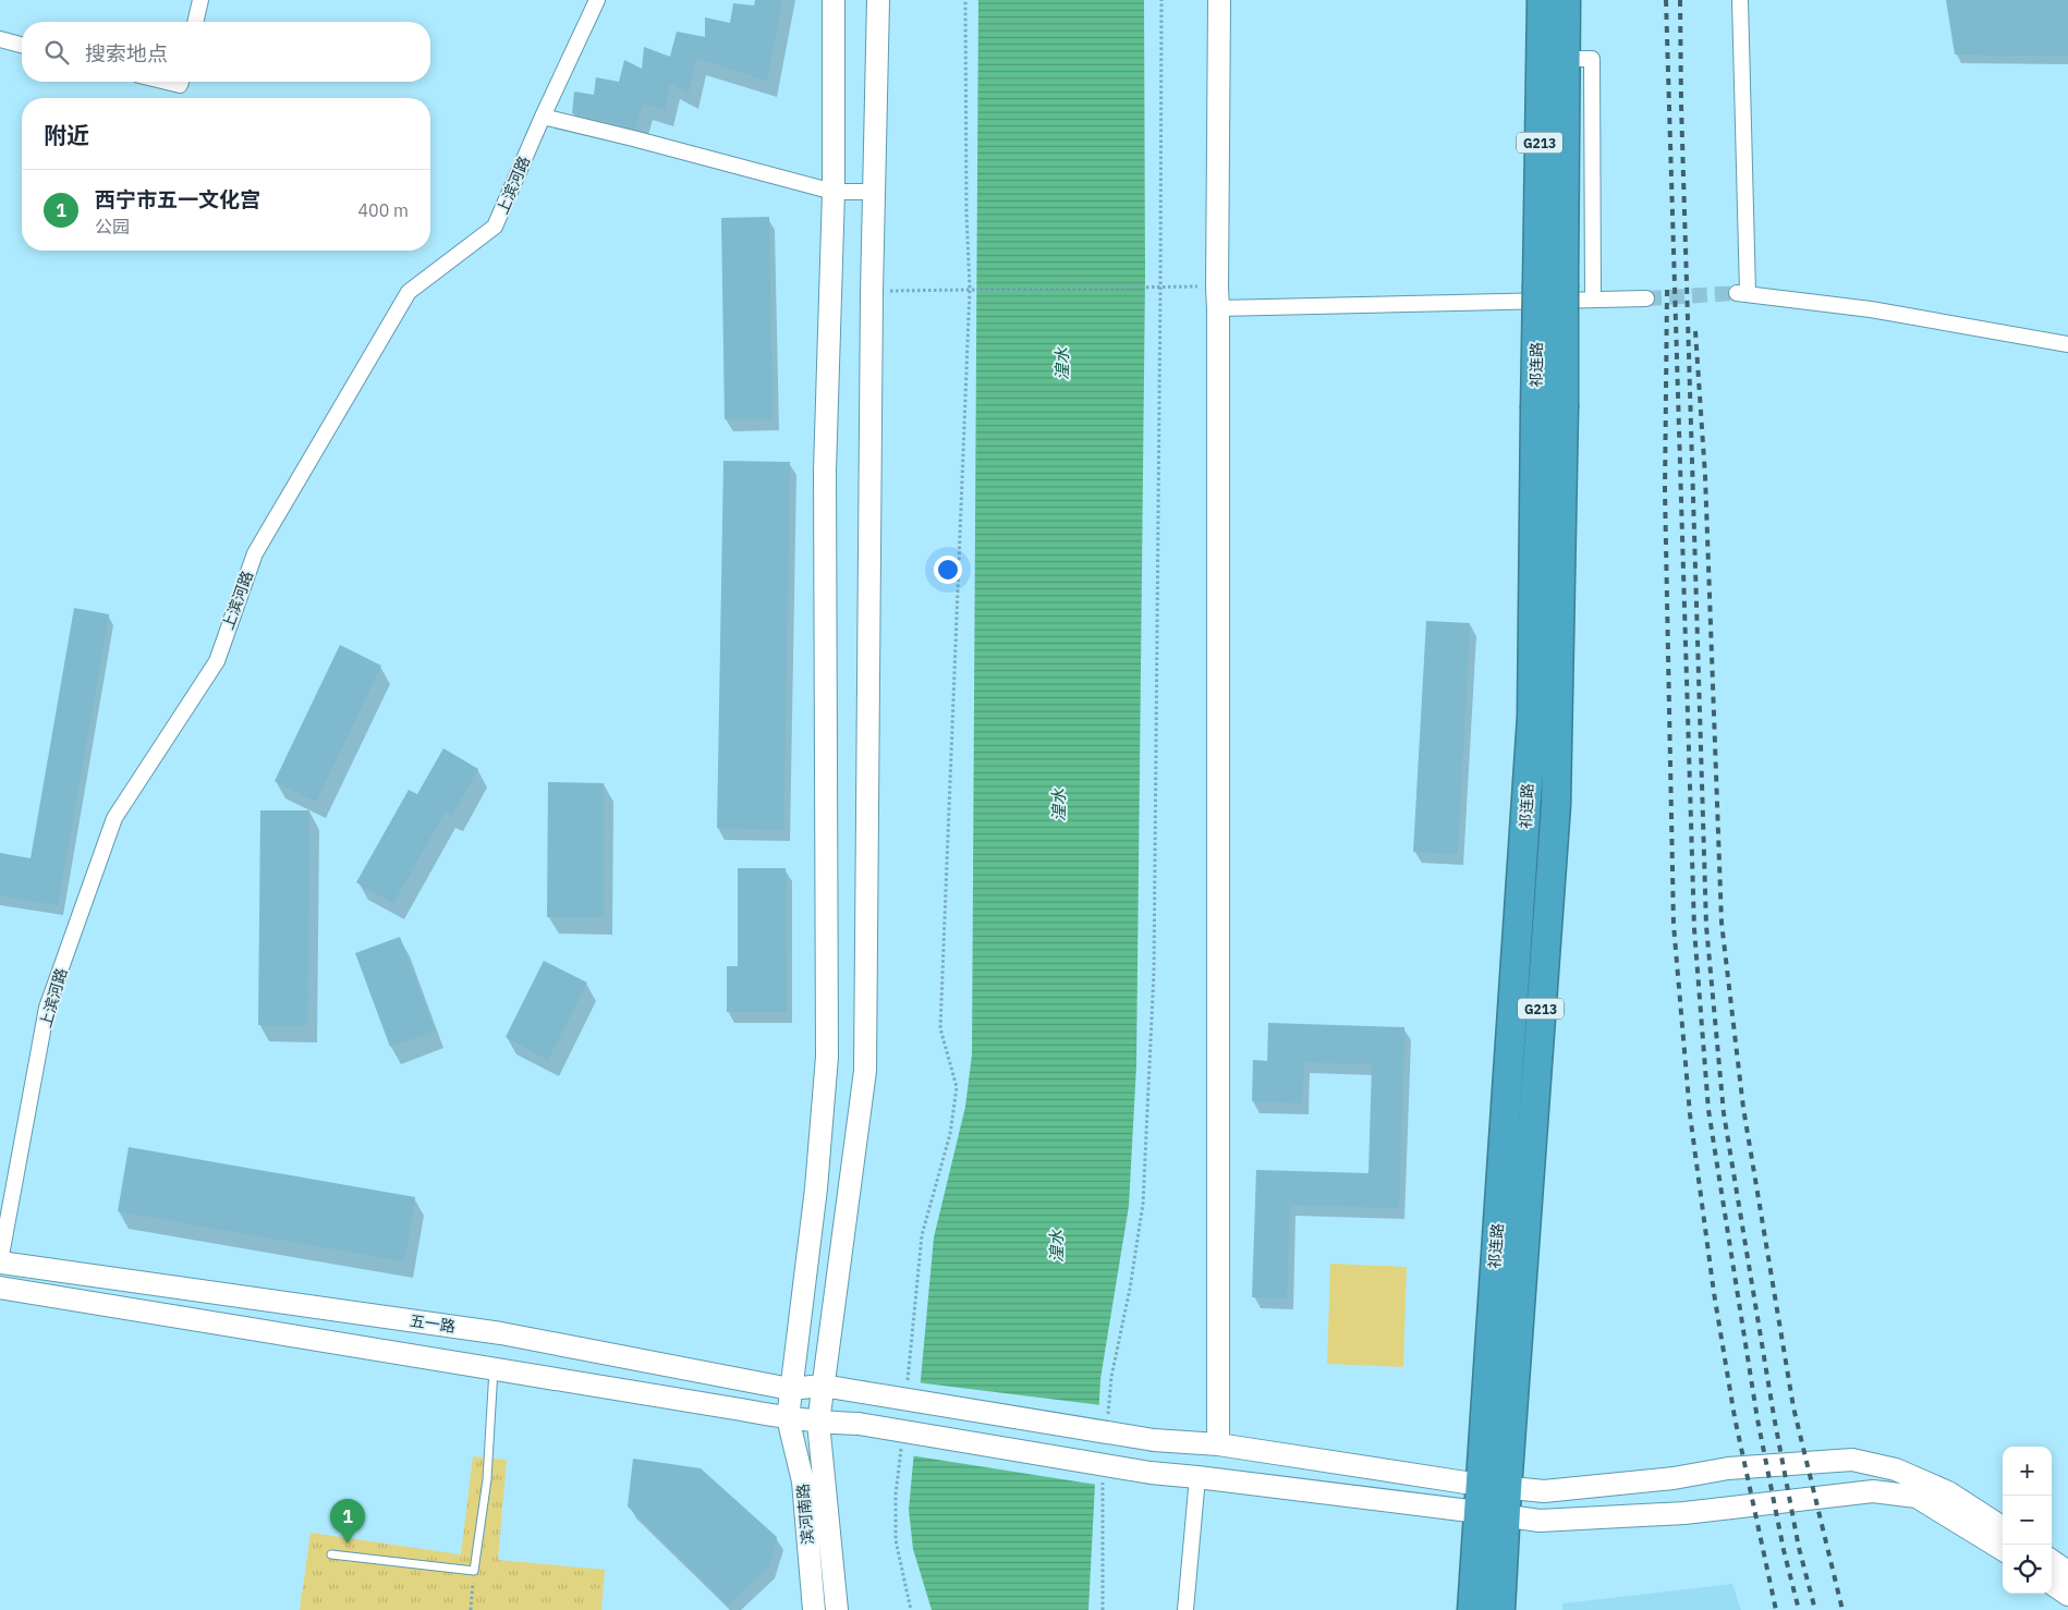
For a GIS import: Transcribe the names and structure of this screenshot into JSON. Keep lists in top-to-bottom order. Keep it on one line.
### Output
{"streets":{"highway":["G213","祁连路"],"street":["上滨河路","五一路","滨河南路"]},"crossings":[["上滨河路","五一路"],["祁连路","五一路"],["五一路","滨河南路"]],"water":["湟水"],"page":{"search":"搜索地点","heading":"附近","list":[{"mark":"1","name":"西宁市五一文化宫","note":"公园","value":"400 m"}],"map_buttons":["+","−"],"pins":"1"}}
